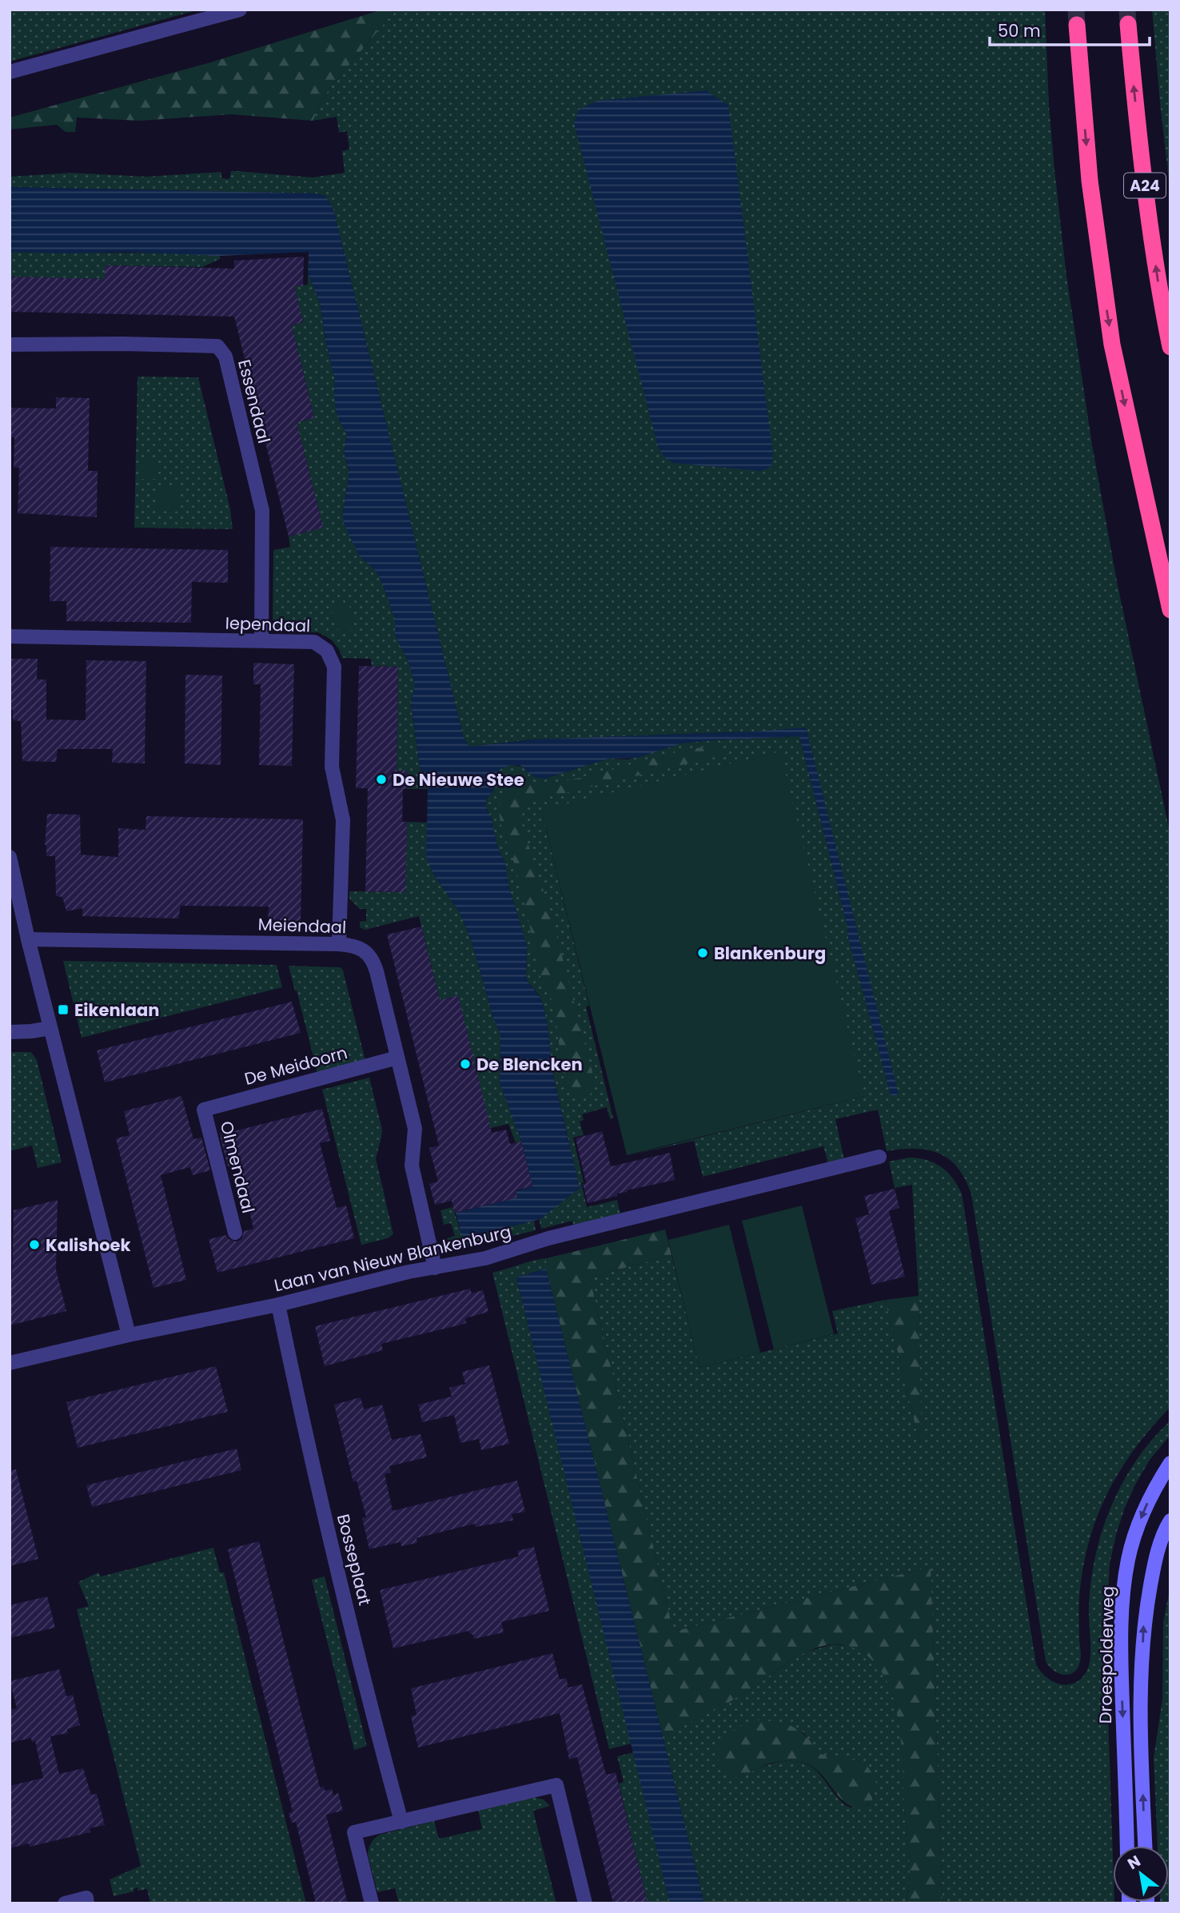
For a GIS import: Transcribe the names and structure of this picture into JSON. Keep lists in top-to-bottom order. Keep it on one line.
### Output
{"streets":{"highway":["A24"],"main road":["Droespolderweg"],"street":["Essendaal","Iependaal","Meiendaal","De Meidoorn","Olmendaal","Laan van Nieuw Blankenburg","Bosseplaat"]},"crossings":[["Essendaal","Iependaal"],["Iependaal","Meiendaal"],["Meiendaal","De Meidoorn"],["Meiendaal","Laan van Nieuw Blankenburg"],["De Meidoorn","Olmendaal"],["Laan van Nieuw Blankenburg","Bosseplaat"]],"places":{"other":["De Nieuwe Stee","Blankenburg","De Blencken","Kalishoek"],"transit":["Eikenlaan"]},"scale_bar":"50 m","north":"top left"}
